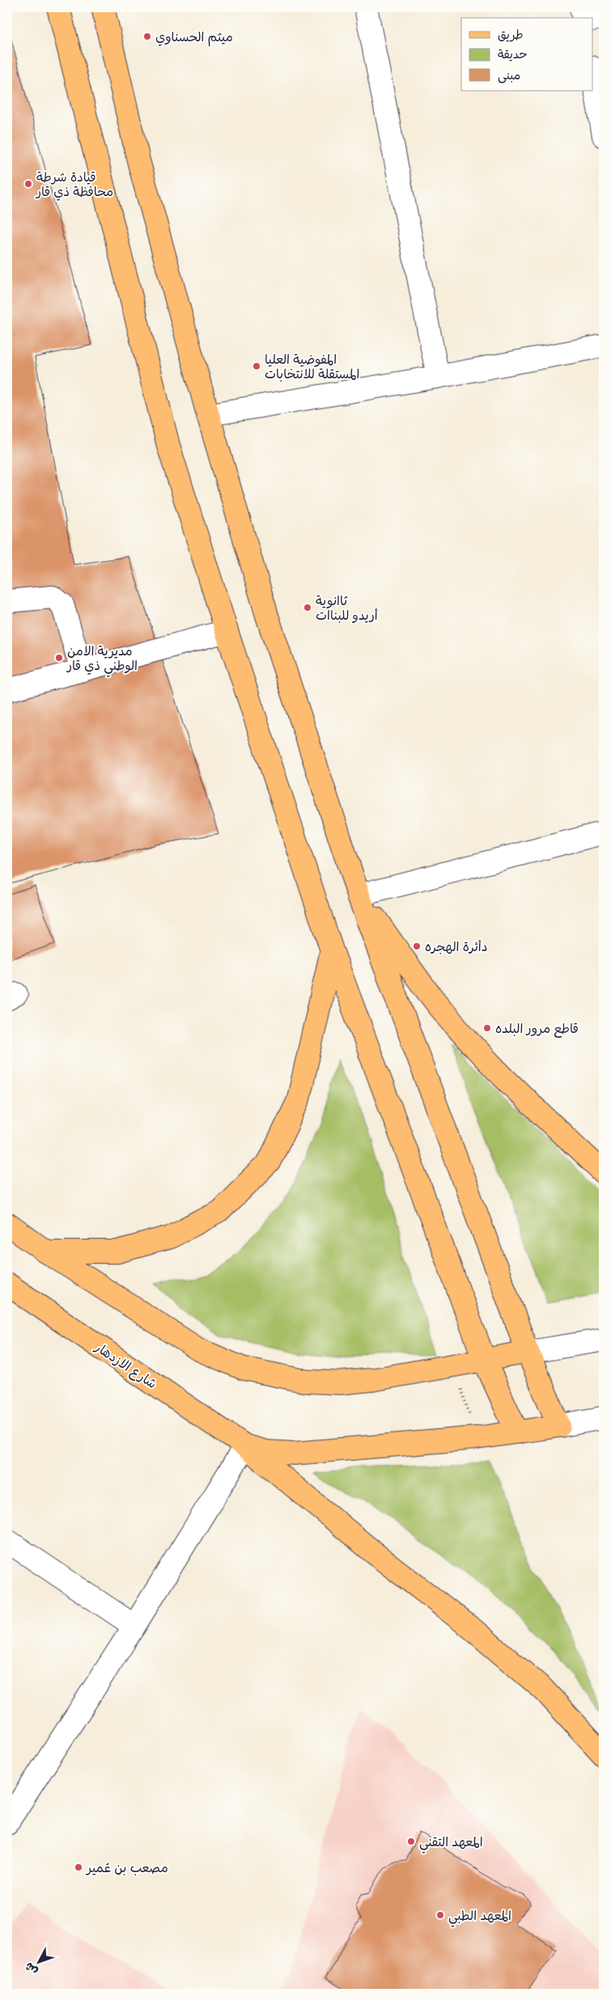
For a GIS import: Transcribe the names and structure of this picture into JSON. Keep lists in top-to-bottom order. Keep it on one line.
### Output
{"streets":{"main road":["شارع الازدهار"]},"places":["ميثم الحسناوي","قيادة شرطة محافظة ذي قار","المفوضية العليا المستقلة للانتخابات","ثاانوية أريدو للبناات","مديرية الامن الوطني ذي قار","دأئرة الهجره","قاطع مرور البلده","المعهد التقني","مصعب بن عُمير","المعهد الطبي"],"legend":["طريق","حديقة","مبنى"],"north":"bottom left"}
